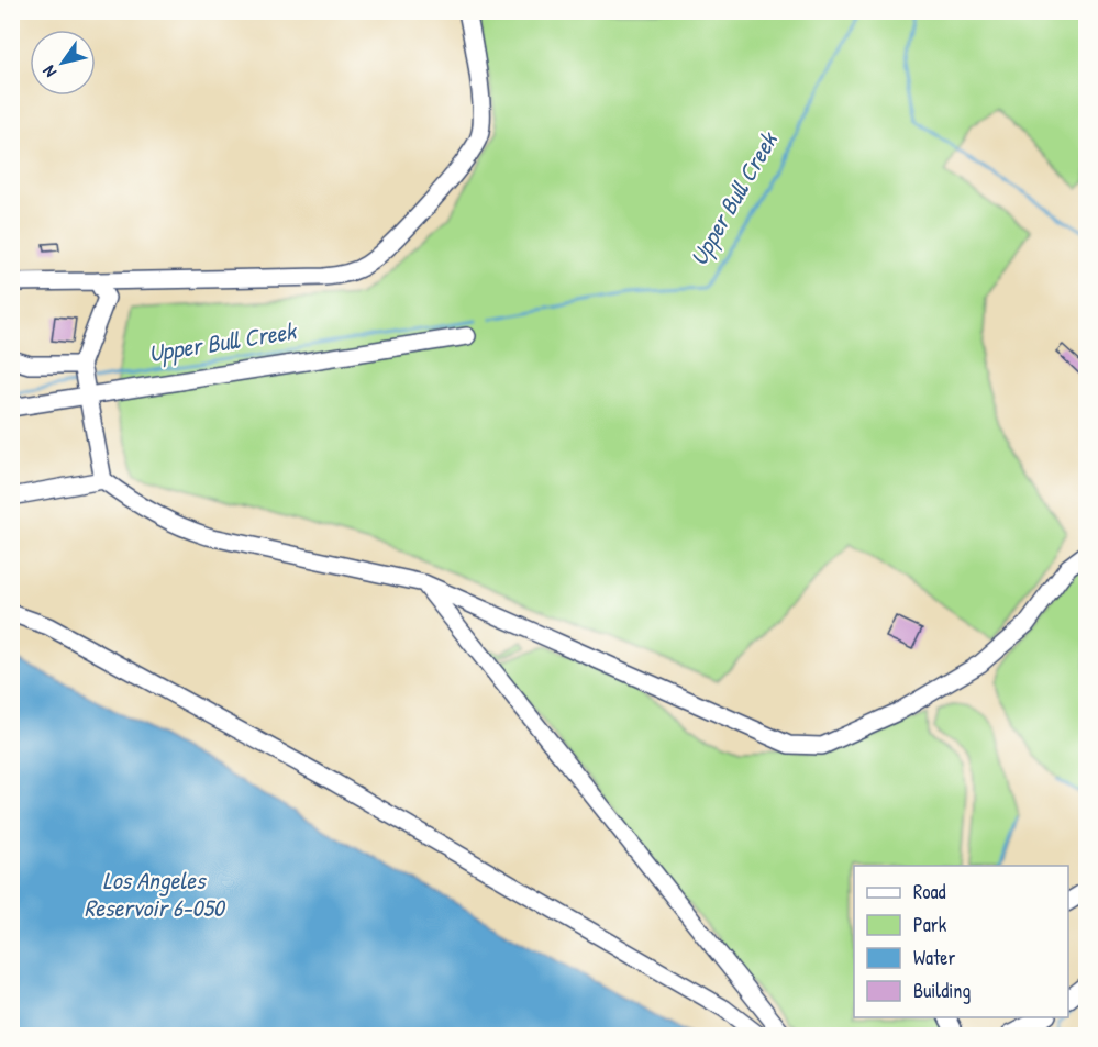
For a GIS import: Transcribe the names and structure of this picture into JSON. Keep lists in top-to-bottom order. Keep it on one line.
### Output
{"water":["Upper Bull Creek","Los Angeles Reservoir 6-050"],"legend":["Road","Park","Water","Building"],"north":"bottom left"}
